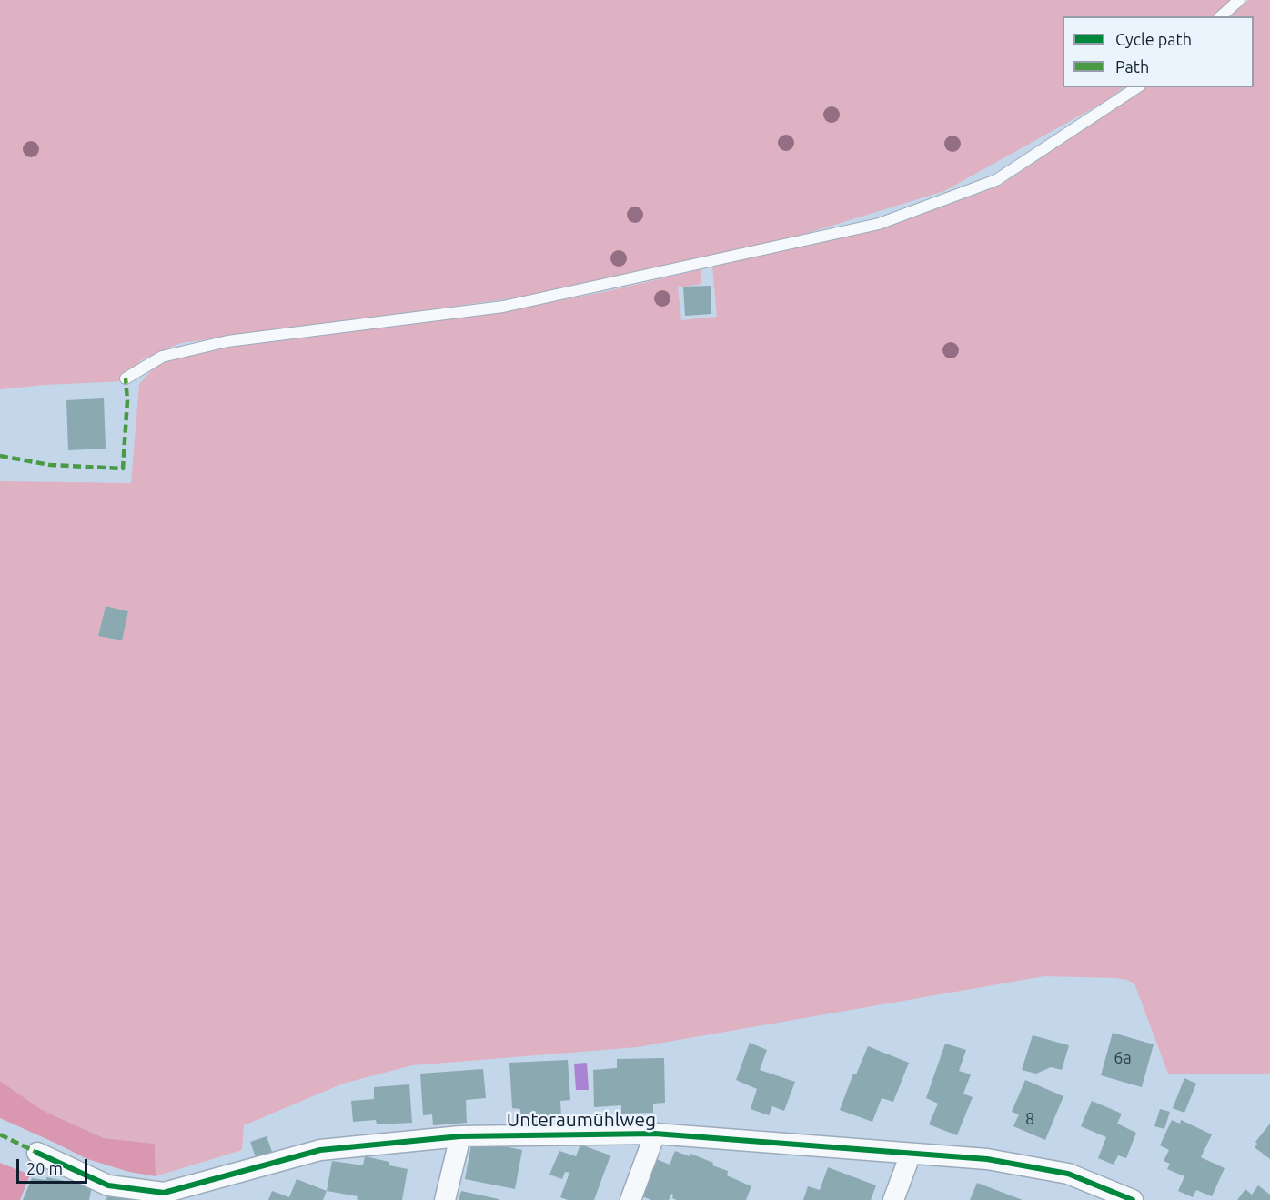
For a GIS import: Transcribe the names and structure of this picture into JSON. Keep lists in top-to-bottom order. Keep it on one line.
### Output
{"streets":{"street":["Unteraumühlweg"]},"house_numbers":["6a","8"],"legend":["Cycle path","Path"],"scale_bar":"20 m"}
